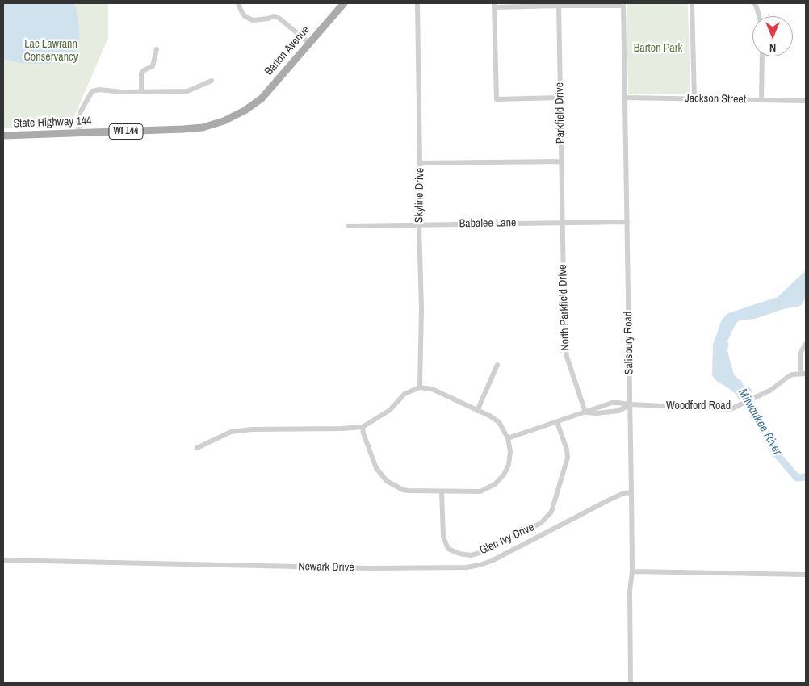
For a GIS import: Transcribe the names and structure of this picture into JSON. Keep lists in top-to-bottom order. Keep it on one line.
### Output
{"streets":{"main road":["Barton Avenue","State Highway 144","WI 144"],"street":["Jackson Street","Parkfield Drive","Skyline Drive","Babalee Lane","North Parkfield Drive","Salisbury Road","Woodford Road","Glen Ivy Drive","Newark Drive"]},"crossings":[["Barton Avenue","State Highway 144"],["Jackson Street","Salisbury Road"],["Parkfield Drive","Babalee Lane"],["Parkfield Drive","North Parkfield Drive"],["Skyline Drive","Babalee Lane"],["Skyline Drive","Woodford Road"],["Skyline Drive","Glen Ivy Drive"],["Babalee Lane","North Parkfield Drive"],["Babalee Lane","Salisbury Road"],["North Parkfield Drive","Woodford Road"],["Salisbury Road","Woodford Road"],["Salisbury Road","Newark Drive"],["Woodford Road","Glen Ivy Drive"]],"water":["Milwaukee River"],"parks":["Lac Lawrann Conservancy","Barton Park"],"north":"bottom"}
